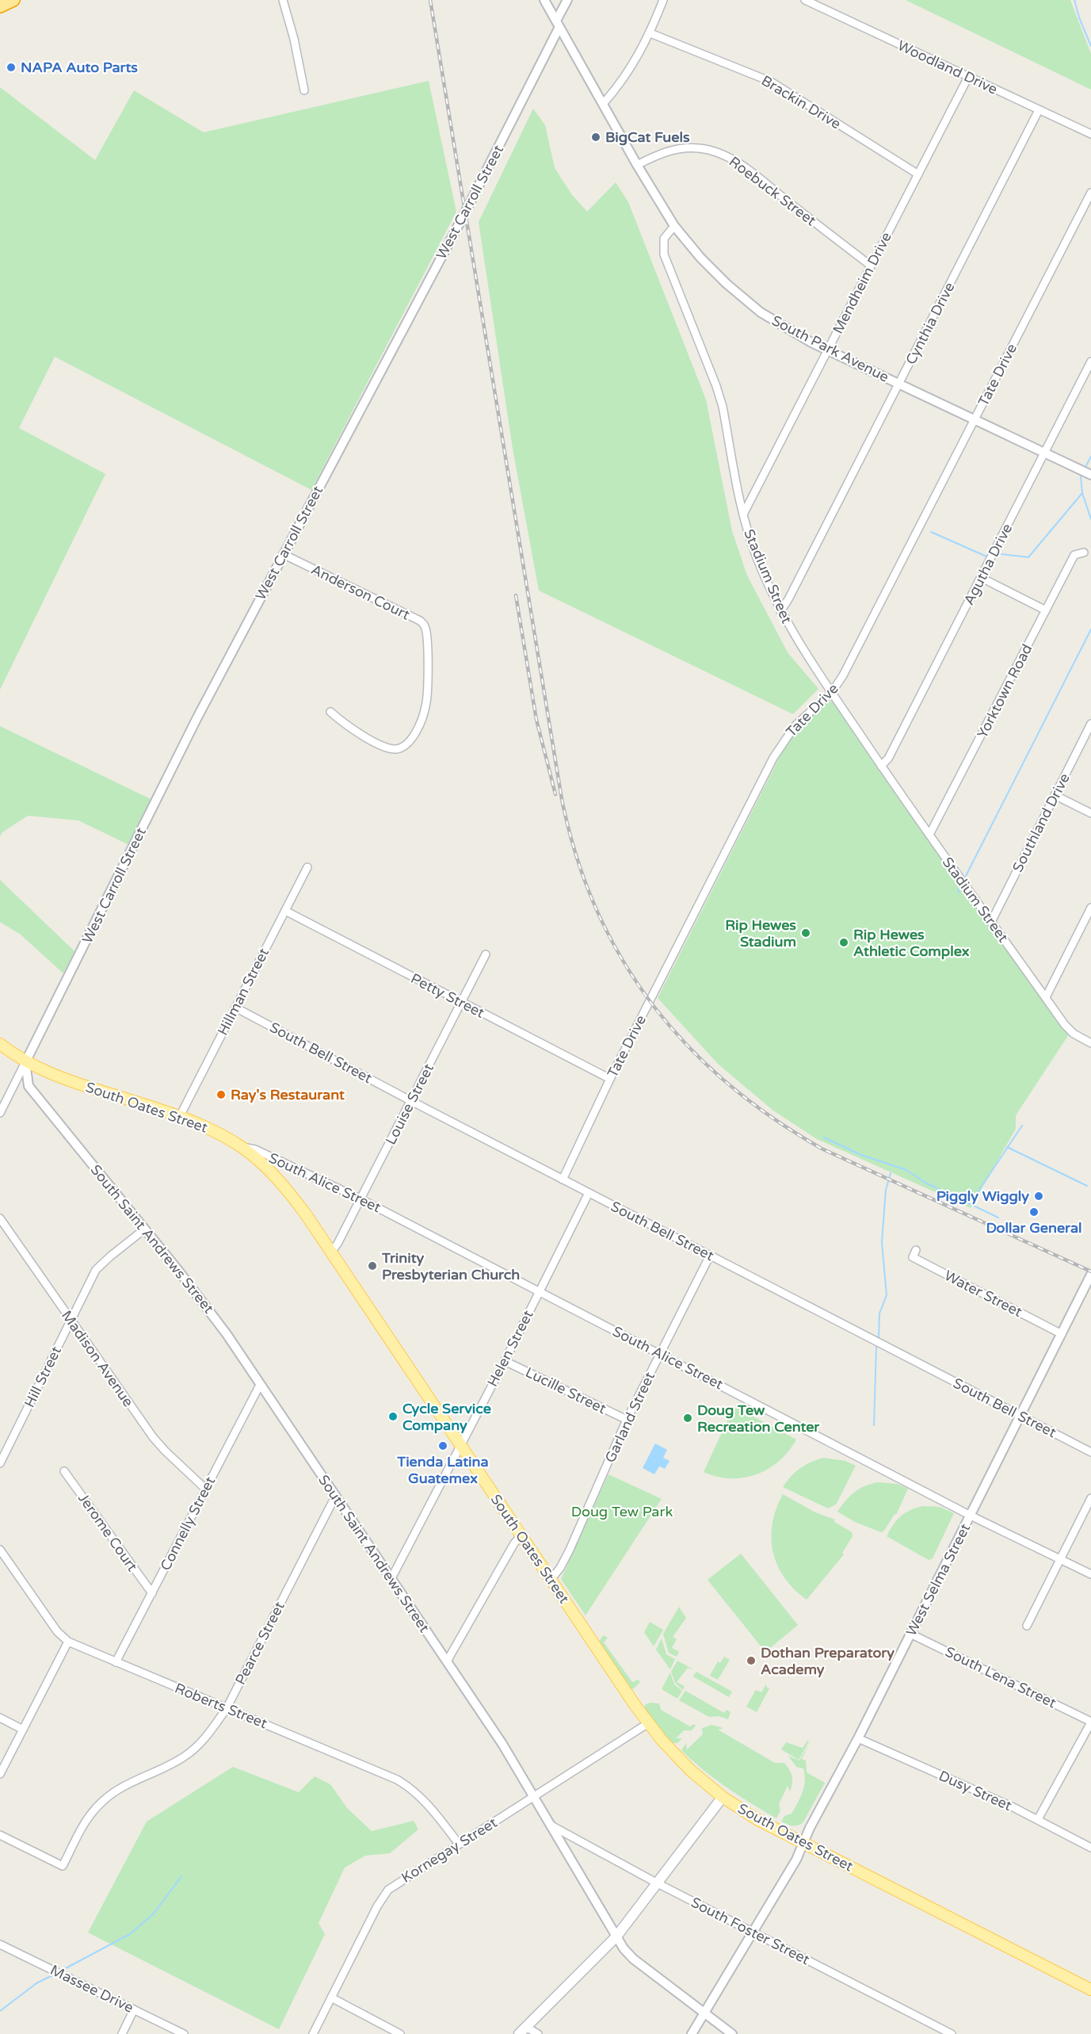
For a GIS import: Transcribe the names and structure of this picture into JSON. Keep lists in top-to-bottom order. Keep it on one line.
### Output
{"streets":{"main road":["South Oates Street"],"street":["Woodland Drive","Brackin Drive","Roebuck Street","West Carroll Street","Mendheim Drive","Cynthia Drive","South Park Avenue","Tate Drive","Agutha Drive","Stadium Street","Anderson Court","Yorktown Road","Southland Drive","Hillman Street","Petty Street","South Bell Street","Louise Street","South Alice Street","South Saint Andrews Street","Water Street","Helen Street","Madison Avenue","Hill Street","Lucille Street","Garland Street","Connelly Street","Jerome Court","West Selma Street","Pearce Street","South Lena Street","Roberts Street","Dusy Street","Kornegay Street","South Foster Street","Massee Drive"]},"crossings":[["Woodland Drive","Mendheim Drive"],["Woodland Drive","Cynthia Drive"],["Brackin Drive","Mendheim Drive"],["Roebuck Street","Mendheim Drive"],["Roebuck Street","South Park Avenue"],["West Carroll Street","South Park Avenue"],["West Carroll Street","Anderson Court"],["West Carroll Street","South Oates Street"],["West Carroll Street","South Saint Andrews Street"],["Mendheim Drive","South Park Avenue"],["Mendheim Drive","Stadium Street"],["Cynthia Drive","South Park Avenue"],["Cynthia Drive","Stadium Street"],["South Park Avenue","Tate Drive"],["South Park Avenue","Agutha Drive"],["South Park Avenue","Stadium Street"],["Tate Drive","Stadium Street"],["Tate Drive","Petty Street"],["Tate Drive","South Bell Street"],["Agutha Drive","Stadium Street"],["Stadium Street","Yorktown Road"],["Stadium Street","Southland Drive"],["Hillman Street","Petty Street"],["Hillman Street","South Bell Street"],["Hillman Street","South Oates Street"],["Petty Street","Louise Street"],["South Bell Street","Louise Street"],["South Bell Street","Helen Street"],["South Bell Street","Garland Street"],["South Bell Street","West Selma Street"],["Louise Street","South Oates Street"],["Louise Street","South Alice Street"],["South Oates Street","South Alice Street"],["South Oates Street","South Saint Andrews Street"],["South Oates Street","Helen Street"],["South Oates Street","Garland Street"],["South Oates Street","West Selma Street"],["South Oates Street","Kornegay Street"],["South Alice Street","Helen Street"],["South Alice Street","Garland Street"],["South Alice Street","West Selma Street"],["South Saint Andrews Street","Helen Street"],["South Saint Andrews Street","Hill Street"],["South Saint Andrews Street","Connelly Street"],["South Saint Andrews Street","West Selma Street"],["South Saint Andrews Street","Pearce Street"],["South Saint Andrews Street","Kornegay Street"],["South Saint Andrews Street","South Foster Street"],["Water Street","West Selma Street"],["Helen Street","Lucille Street"],["Madison Avenue","Hill Street"],["Madison Avenue","Connelly Street"],["Lucille Street","Garland Street"],["Connelly Street","Jerome Court"],["Connelly Street","Roberts Street"],["West Selma Street","South Lena Street"],["West Selma Street","Dusy Street"],["West Selma Street","South Foster Street"],["Pearce Street","Roberts Street"],["Roberts Street","Kornegay Street"]],"parks":["Doug Tew Park"],"places":["NAPA Auto Parts","BigCat Fuels","Rip Hewes Stadium","Rip Hewes Athletic Complex","Ray's Restaurant","Piggly Wiggly","Dollar General","Trinity Presbyterian Church","Cycle Service Company","Doug Tew Recreation Center","Tienda Latina Guatemex","Dothan Preparatory Academy"]}
